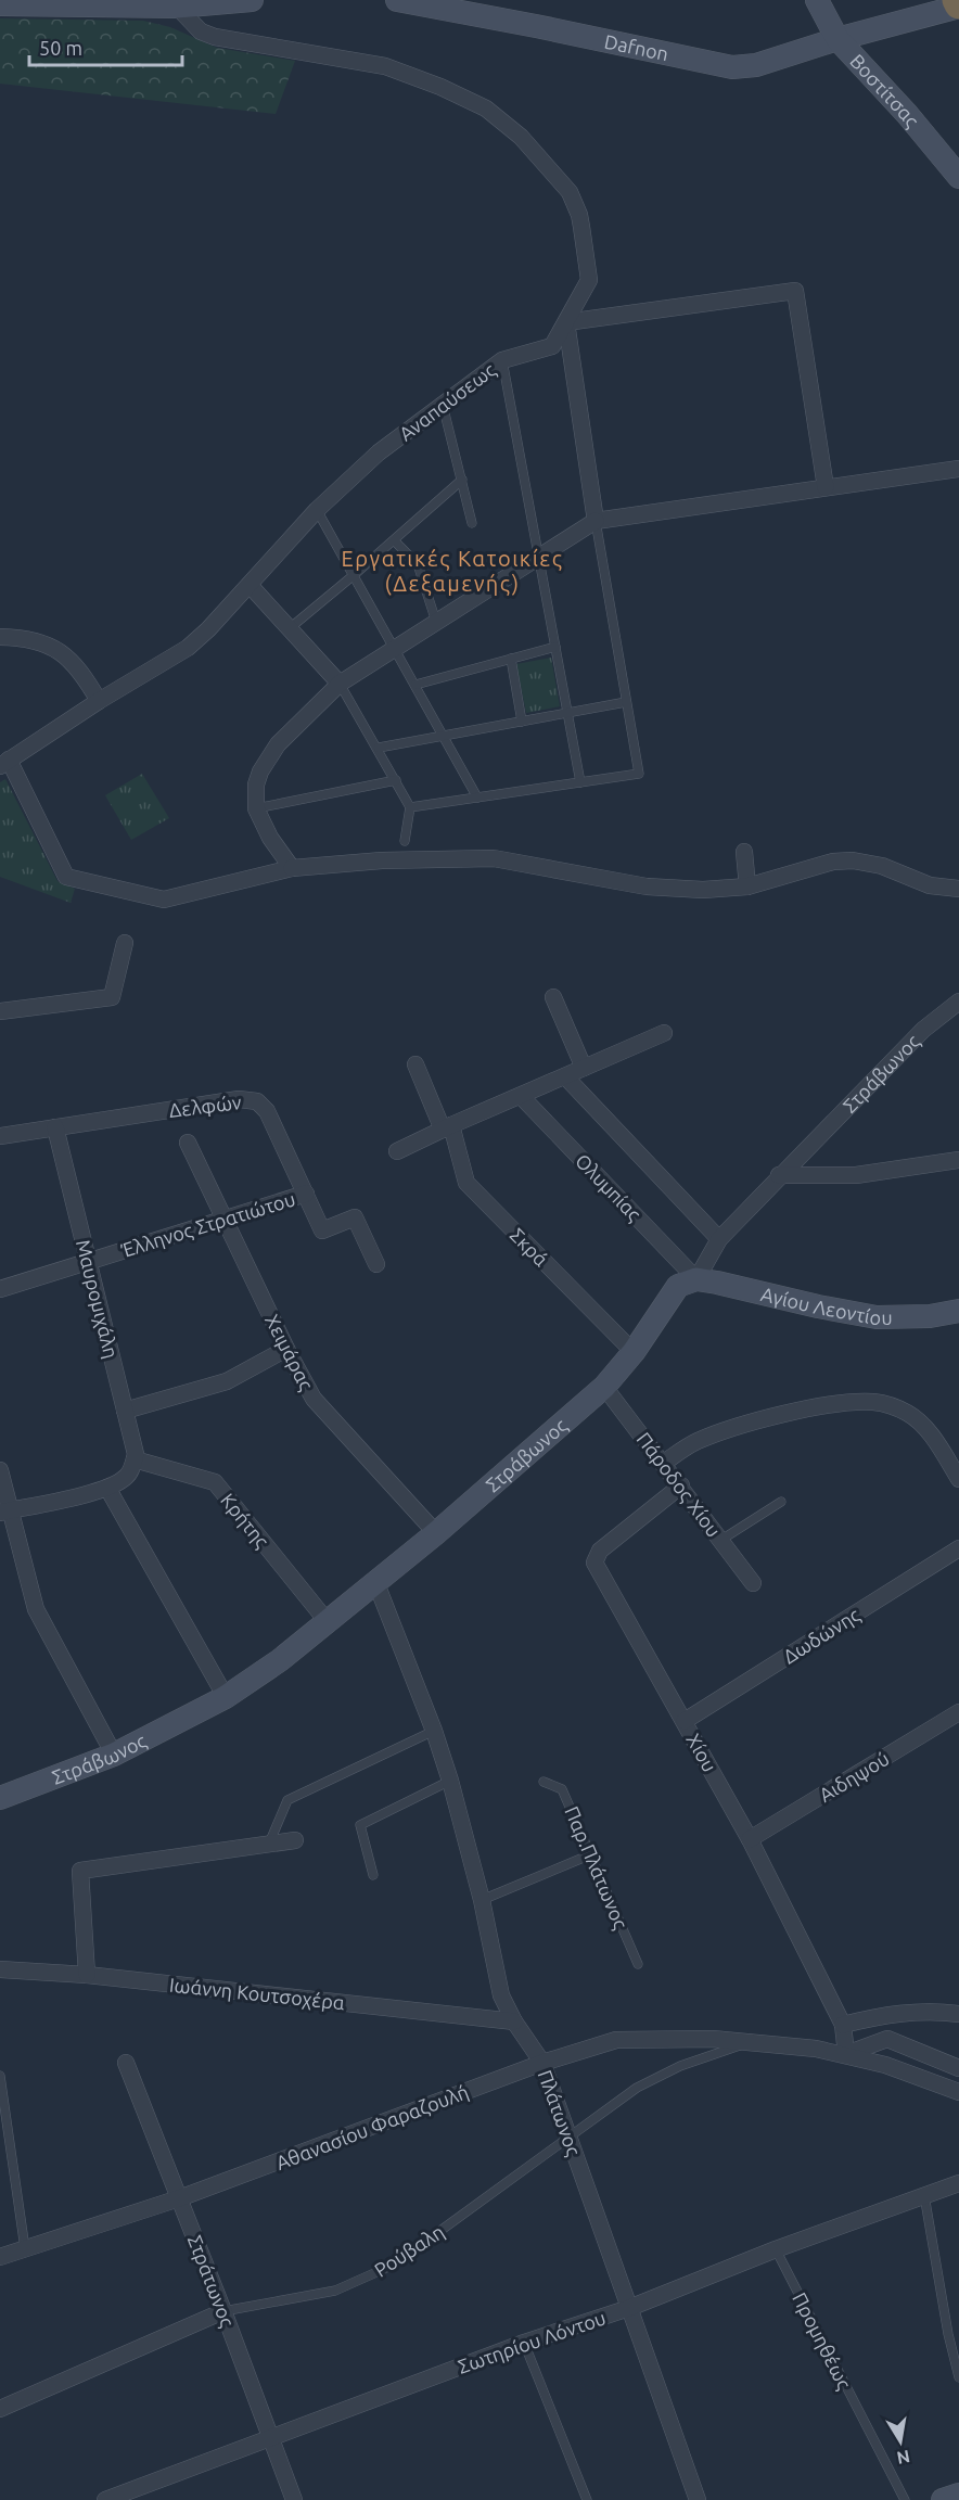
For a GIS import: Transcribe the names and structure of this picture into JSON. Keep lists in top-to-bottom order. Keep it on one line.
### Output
{"streets":{"street":["Dafnon","Βοστίτσας","Αναπαύσεως","Στράβωνος","Δελφών","Ολυμπίας","Έλληνος Στρατιώτου","Σκρά","Μαυρομιχάλη","Αγίου Λεοντίου","Χειμάρας","Πάροδος Χίου","Κρήτης","Δωδώνης","Χίου","Αιδηψού","Ιωάννη Κουτσοχέρα","Πλάτωνος","Αθανασίου Φαραζουλή","Ρούβαλη","Στράτωνος","Σωτηρίου Λόντου"],"lane":["Παρ.Πλάτωνος","Προμηθέως"]},"crossings":[["Dafnon","Βοστίτσας"],["Στράβωνος","Ολυμπίας"],["Στράβωνος","Σκρά"],["Στράβωνος","Αγίου Λεοντίου"],["Στράβωνος","Χειμάρας"],["Στράβωνος","Πάροδος Χίου"],["Στράβωνος","Κρήτης"],["Στράβωνος","Πλάτωνος"],["Δελφών","Έλληνος Στρατιώτου"],["Δελφών","Μαυρομιχάλη"],["Ολυμπίας","Αγίου Λεοντίου"],["Έλληνος Στρατιώτου","Μαυρομιχάλη"],["Έλληνος Στρατιώτου","Χειμάρας"],["Μαυρομιχάλη","Κρήτης"],["Πάροδος Χίου","Χίου"],["Δωδώνης","Χίου"],["Χίου","Αιδηψού"],["Χίου","Αθανασίου Φαραζουλή"],["Ιωάννη Κουτσοχέρα","Πλάτωνος"],["Πλάτωνος","Αθανασίου Φαραζουλή"],["Πλάτωνος","Ρούβαλη"],["Πλάτωνος","Σωτηρίου Λόντου"],["Αθανασίου Φαραζουλή","Ρούβαλη"],["Αθανασίου Φαραζουλή","Στράτωνος"],["Ρούβαλη","Στράτωνος"],["Στράτωνος","Σωτηρίου Λόντου"],["Προμηθέως","Σωτηρίου Λόντου"]],"districts":["Εργατικές Κατοικίες (Δεξαμενής)"],"scale_bar":"50 m","north":"bottom"}
